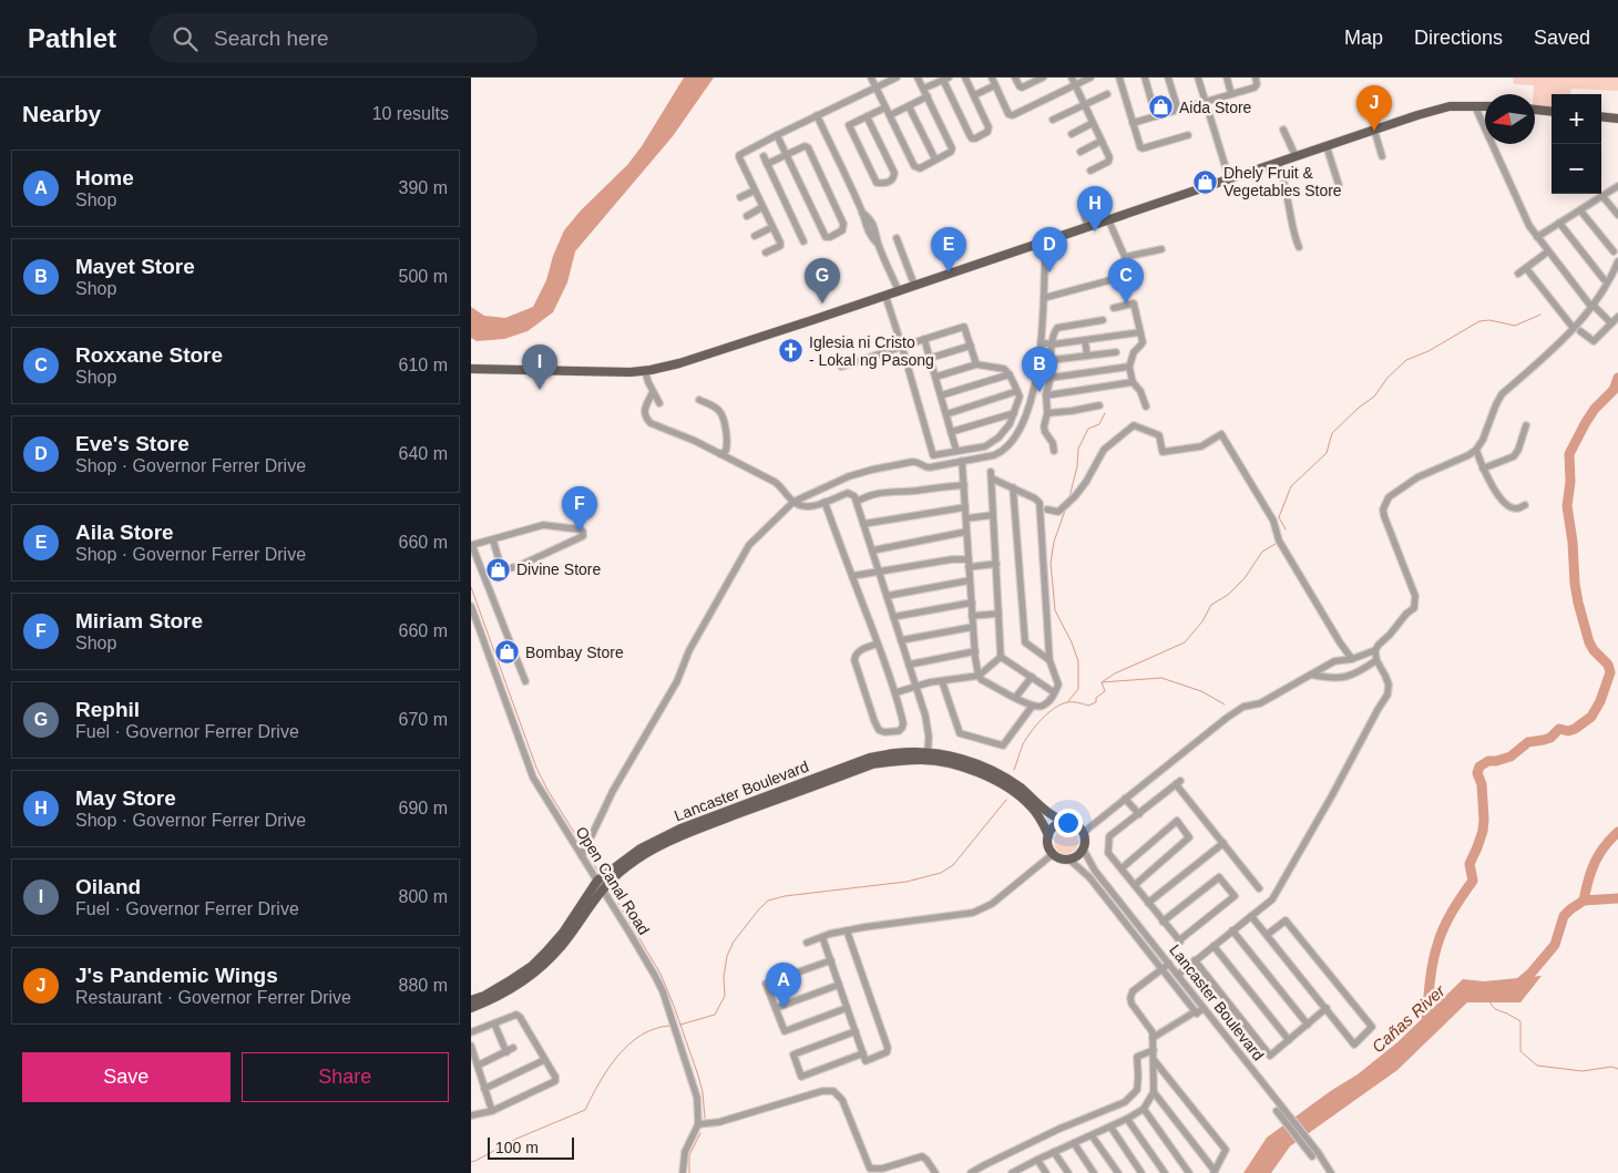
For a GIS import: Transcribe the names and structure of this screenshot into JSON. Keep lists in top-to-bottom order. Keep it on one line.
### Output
{"streets":{"main road":["Lancaster Boulevard"],"street":["Open Canal Road"]},"crossings":[["Lancaster Boulevard","Open Canal Road"]],"water":["Cañas River"],"places":{"shop":["Aida Store","Dhely Fruit & Vegetables Store","Divine Store","Bombay Store"],"church":["Iglesia ni Cristo - Lokal ng Pasong"]},"scale_bar":"100 m","north":"left","page":{"header":"Pathlet","search":"Search here","nav":["Map","Directions","Saved"],"heading":["Nearby","10 results"],"pins":["J","H","D","E","C","G","I","B","F","A"],"map_buttons":["+","−"],"list":[{"mark":"A","name":"Home","note":"Shop","value":"390 m"},{"mark":"B","name":"Mayet Store","note":"Shop","value":"500 m"},{"mark":"C","name":"Roxxane Store","note":"Shop","value":"610 m"},{"mark":"D","name":"Eve's Store","note":"Shop · Governor Ferrer Drive","value":"640 m"},{"mark":"E","name":"Aila Store","note":"Shop · Governor Ferrer Drive","value":"660 m"},{"mark":"F","name":"Miriam Store","note":"Shop","value":"660 m"},{"mark":"G","name":"Rephil","note":"Fuel · Governor Ferrer Drive","value":"670 m"},{"mark":"H","name":"May Store","note":"Shop · Governor Ferrer Drive","value":"690 m"},{"mark":"I","name":"Oiland","note":"Fuel · Governor Ferrer Drive","value":"800 m"},{"mark":"J","name":"J's Pandemic Wings","note":"Restaurant · Governor Ferrer Drive","value":"880 m"}],"buttons":["Save","Share"],"scale":"100 m"}}
